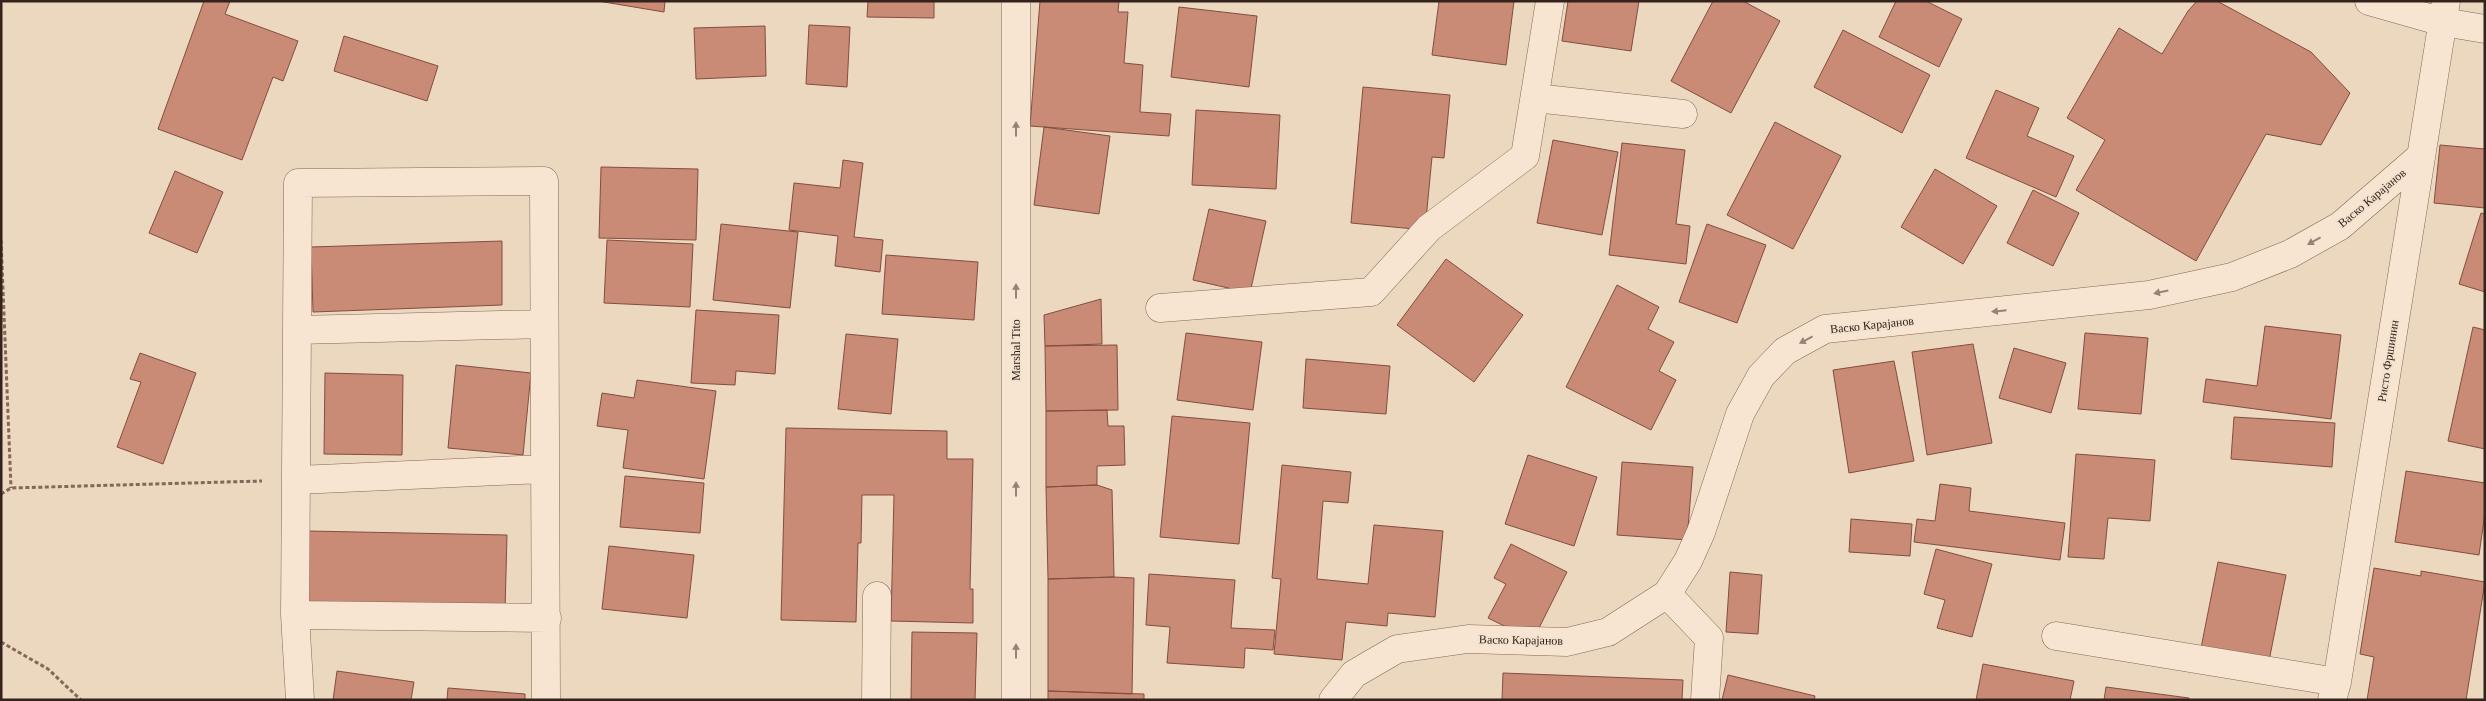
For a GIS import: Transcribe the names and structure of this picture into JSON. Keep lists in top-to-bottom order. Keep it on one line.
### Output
{"streets":{"street":["Вaско Карајанов","Marshal Tito","Ристо Фршинин"]},"crossings":[["Вaско Карајанов","Ристо Фршинин"]],"one_way":["Вaско Карајанов","Marshal Tito"]}
